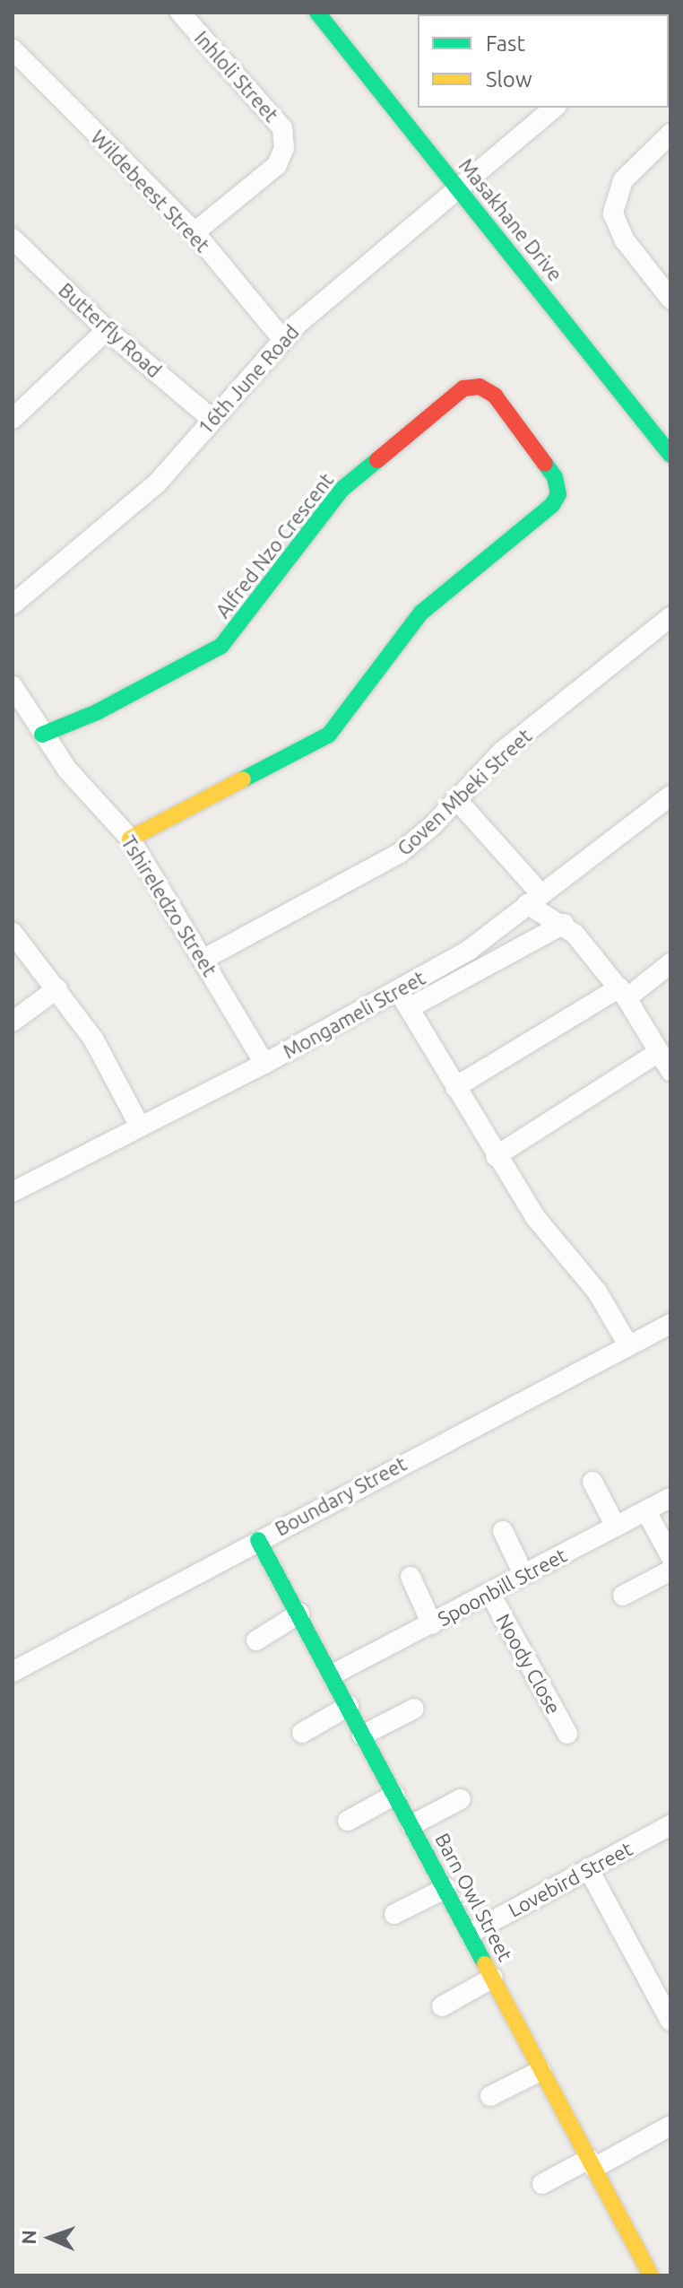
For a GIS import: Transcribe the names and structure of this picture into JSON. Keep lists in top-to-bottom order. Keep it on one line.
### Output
{"streets":{"street":["Inhloli Street","Wildebeest Street","Masakhane Drive","Butterfly Road","16th June Road","Alfred Nzo Crescent","Goven Mbeki Street","Tshireledzo Street","Mongameli Street","Boundary Street","Spoonbill Street","Noody Close","Lovebird Street","Barn Owl Street"]},"crossings":[["Inhloli Street","Wildebeest Street"],["Wildebeest Street","16th June Road"],["Masakhane Drive","16th June Road"],["Butterfly Road","16th June Road"],["Alfred Nzo Crescent","Tshireledzo Street"],["Goven Mbeki Street","Tshireledzo Street"],["Tshireledzo Street","Mongameli Street"],["Boundary Street","Barn Owl Street"],["Spoonbill Street","Noody Close"],["Spoonbill Street","Barn Owl Street"],["Lovebird Street","Barn Owl Street"]],"legend":["Fast","Slow"],"north":"left"}
